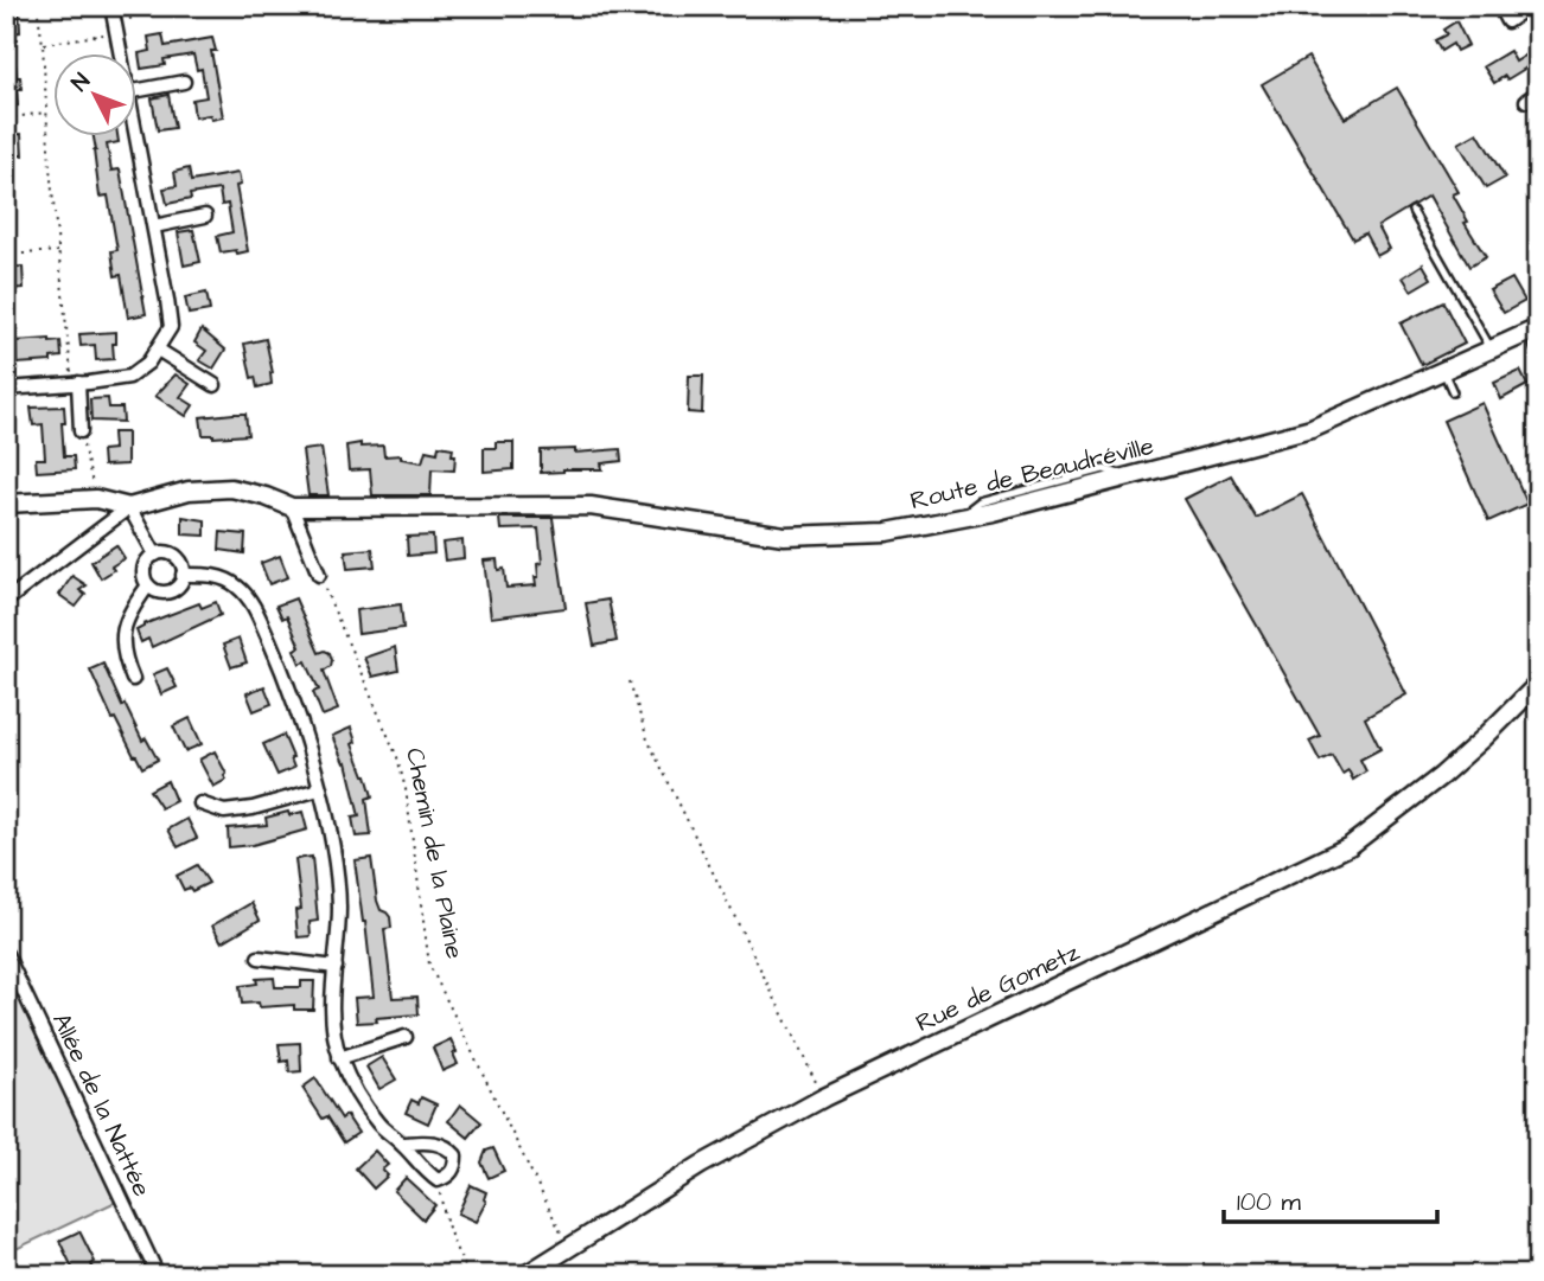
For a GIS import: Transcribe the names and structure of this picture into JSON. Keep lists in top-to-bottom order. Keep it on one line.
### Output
{"streets":{"street":["Route de Beaudréville","Rue de Gometz","Allée de la Nattée"],"path":["Chemin de la Plaine"]},"crossings":[["Chemin de la Plaine","Rue de Gometz"]],"scale_bar":"100 m","north":"top left"}
